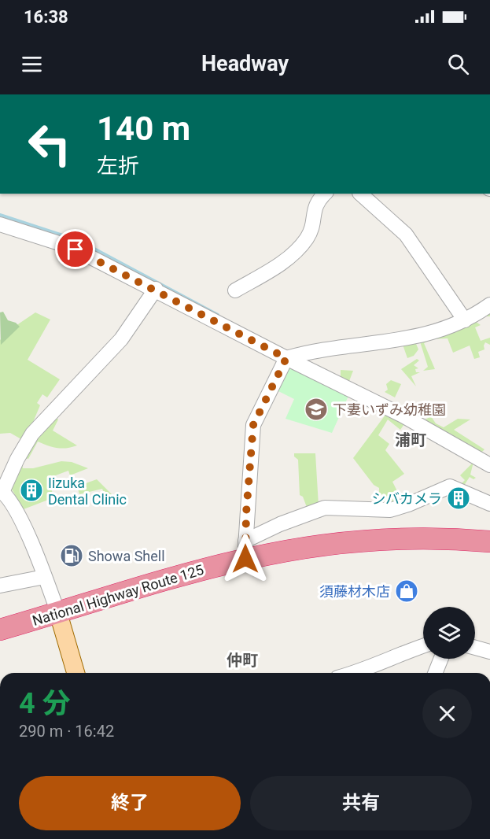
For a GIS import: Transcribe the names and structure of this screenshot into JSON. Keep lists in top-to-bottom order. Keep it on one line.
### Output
{"streets":{"highway":["National Highway Route 125"]},"districts":["浦町","仲町"],"places":{"school or university":["下妻いずみ幼稚園"],"building":["Iizuka Dental Clinic","シバカメラ"],"fuel station":["Showa Shell"],"shop":["須藤材木店"]},"page":{"status":"16:38","header":"Headway","turn":["140 m","左折"],"heading":["4 分","290 m · 16:42"],"buttons":["終了","共有"]}}
